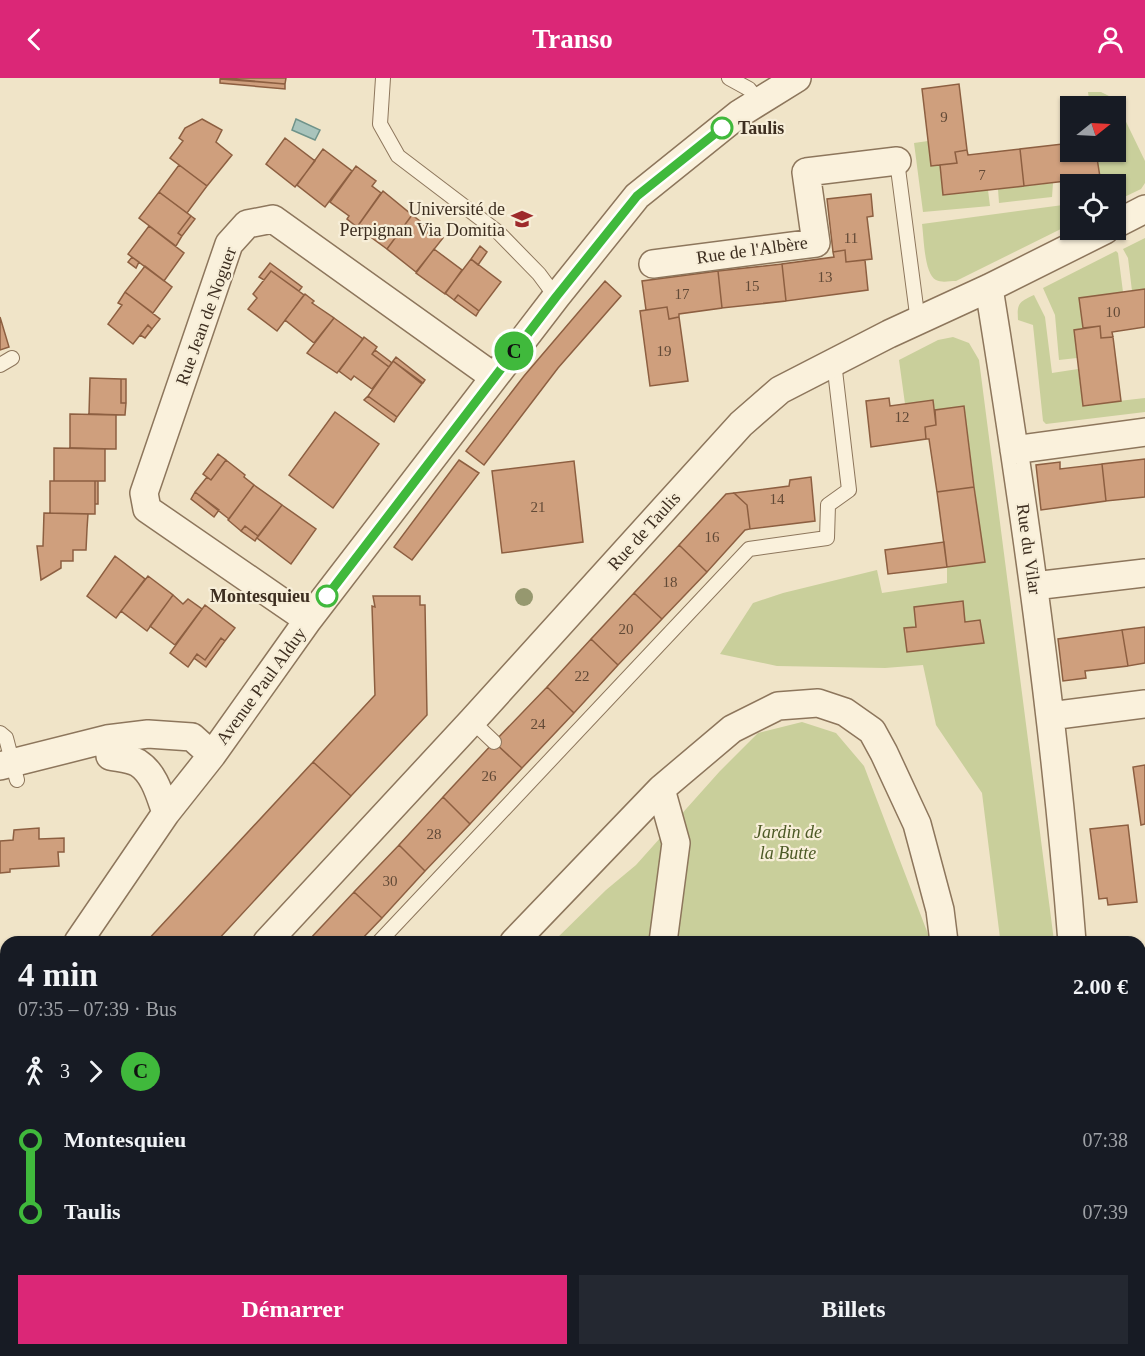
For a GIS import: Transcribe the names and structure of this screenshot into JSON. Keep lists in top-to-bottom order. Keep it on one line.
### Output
{"streets":{"street":["Rue de l'Albère","Rue Jean de Noguer","Rue de Taulis","Rue du Vilar","Avenue Paul Alduy"]},"crossings":[["Rue de l'Albère","Rue de Taulis"],["Rue Jean de Noguer","Avenue Paul Alduy"],["Rue de Taulis","Rue du Vilar"]],"parks":["Jardin de la Butte"],"places":{"other":["Taulis","Montesquieu"],"school or university":["Université de Perpignan Via Domitia"]},"lines":["bus line C"],"house_numbers":["9","7","11","13","15","17","10","19","12","14","21","16","18","20","22","24","26","28","30"],"north":"right","page":{"header":"Transo","on_map":"C","heading":["4 min","07:35 – 07:39 · Bus","2.00 €"],"legs":["3","C"],"list":[{"name":"Montesquieu","value":"07:38"},{"name":"Taulis","value":"07:39"}],"buttons":["Démarrer","Billets"]}}
